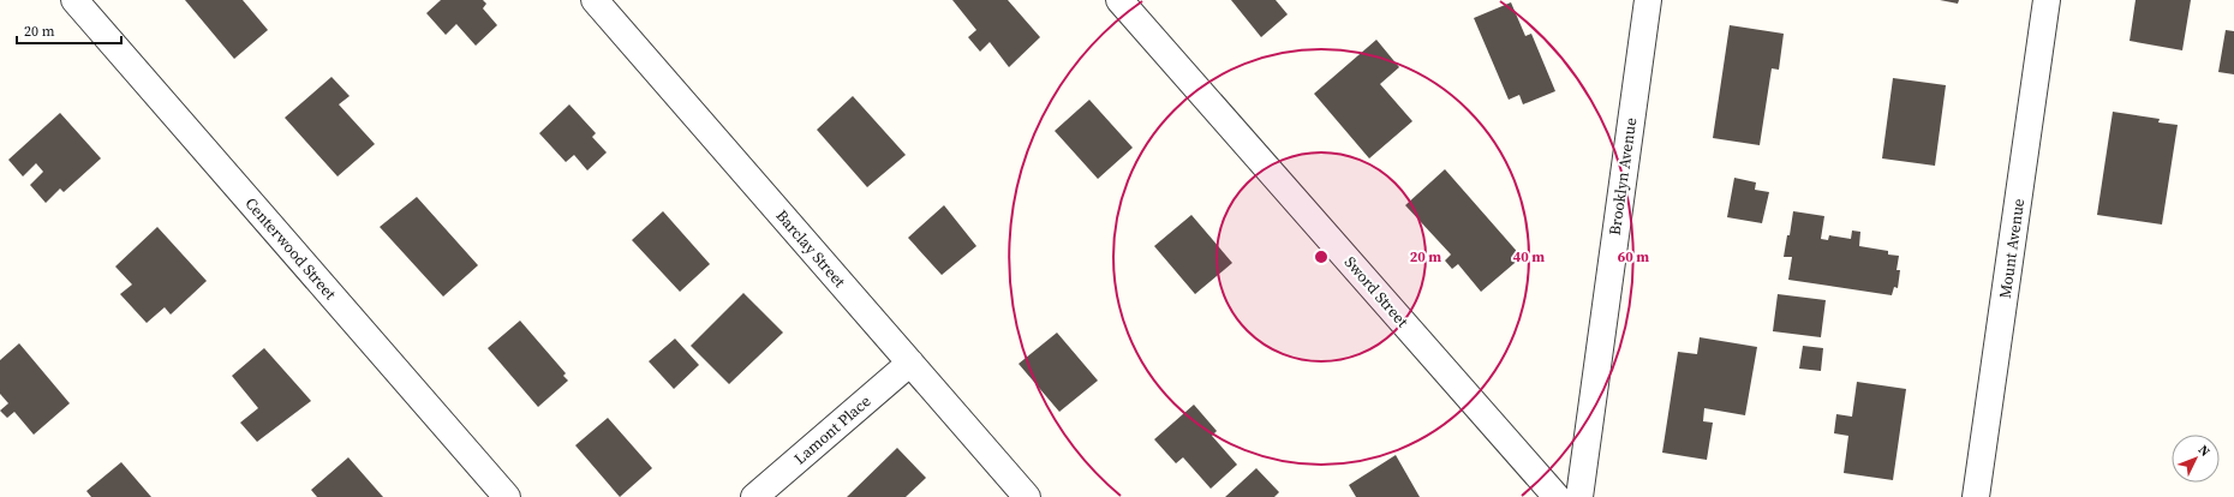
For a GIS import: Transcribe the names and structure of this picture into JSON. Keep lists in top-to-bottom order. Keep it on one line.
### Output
{"streets":{"street":["Brooklyn Avenue","Centerwood Street","Barclay Street","Mount Avenue","Sword Street","Lamont Place"]},"crossings":[["Barclay Street","Lamont Place"]],"scale_bar":"20 m","north":"top right","rings":["20 m","40 m","60 m"]}
